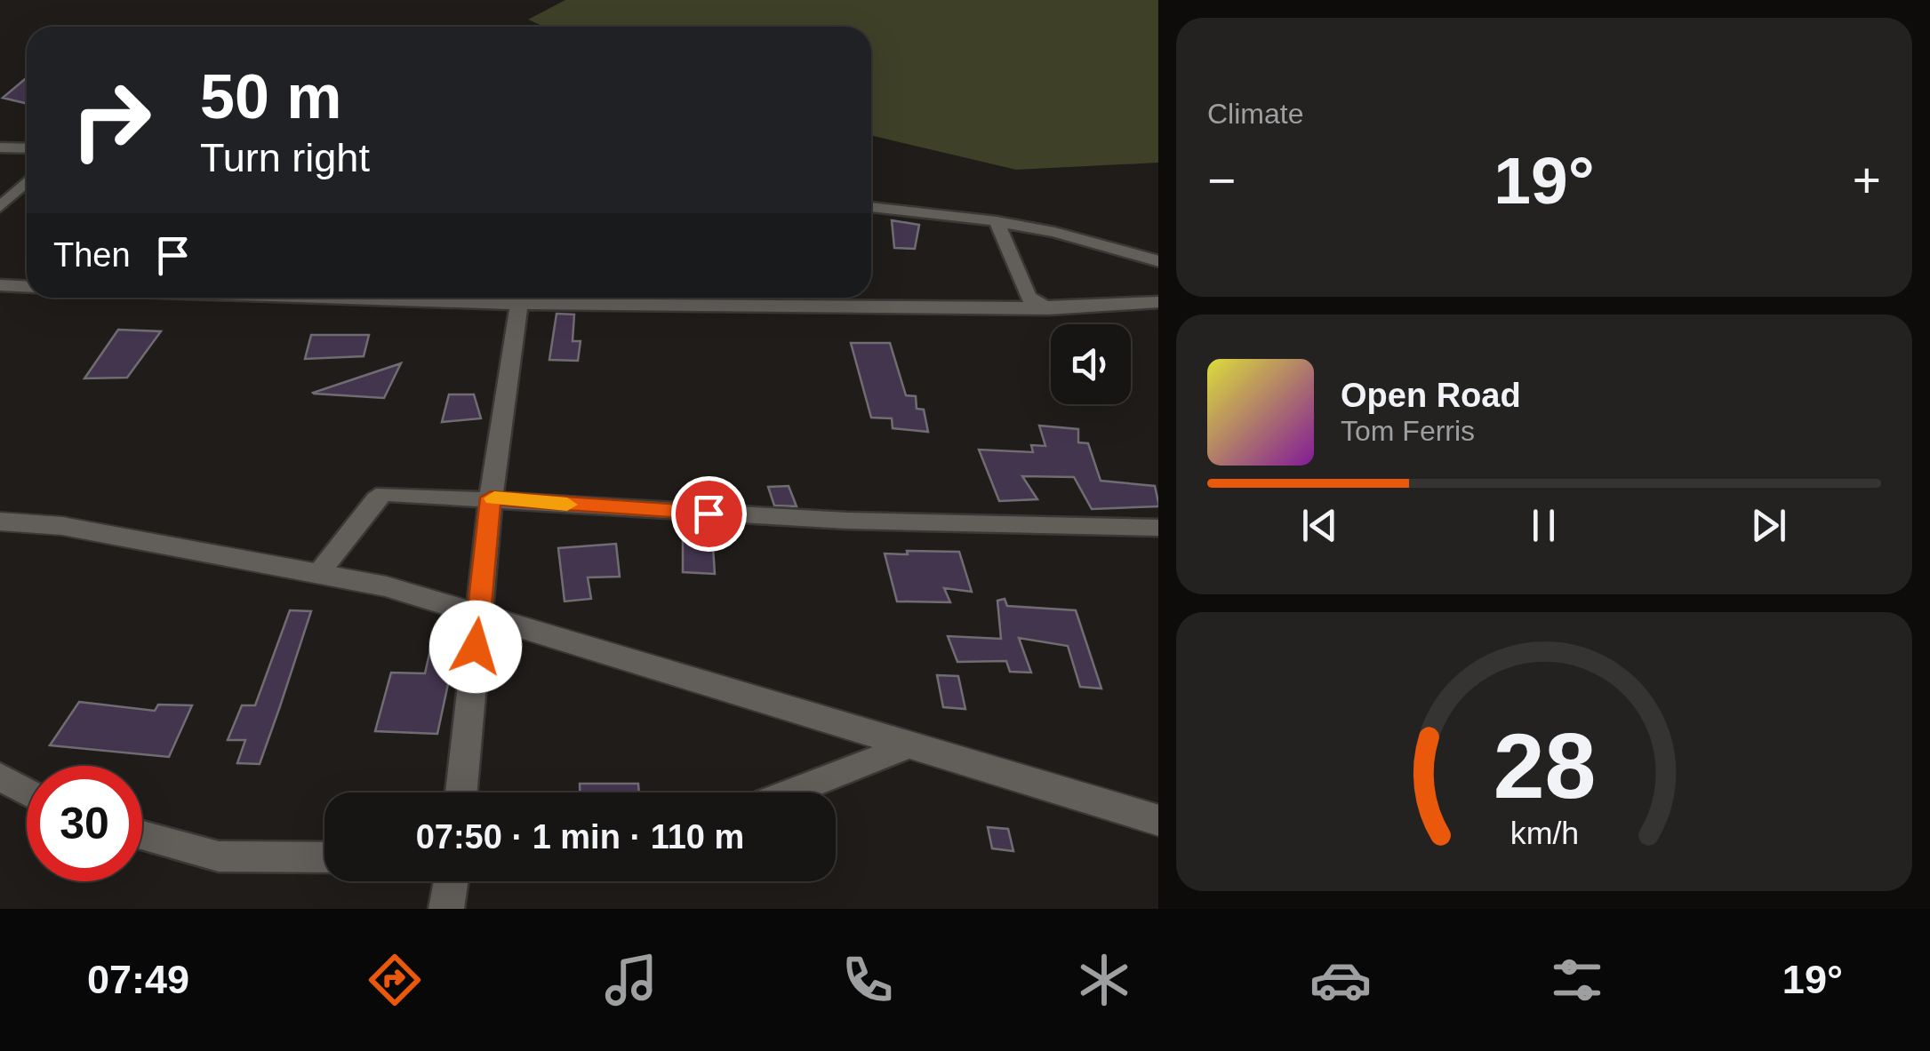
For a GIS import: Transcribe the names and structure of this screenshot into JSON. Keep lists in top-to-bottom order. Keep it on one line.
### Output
{"page":{"tile":"Climate","turn":["50 m","Turn right"],"heat":["−","19°","+"],"then":"Then","song":["Open Road","Tom Ferris"],"limit":"30","trip":"07:50 · 1 min · 110 m","tabs":["07:49","19°"],"gauge":["28","km/h"]}}
